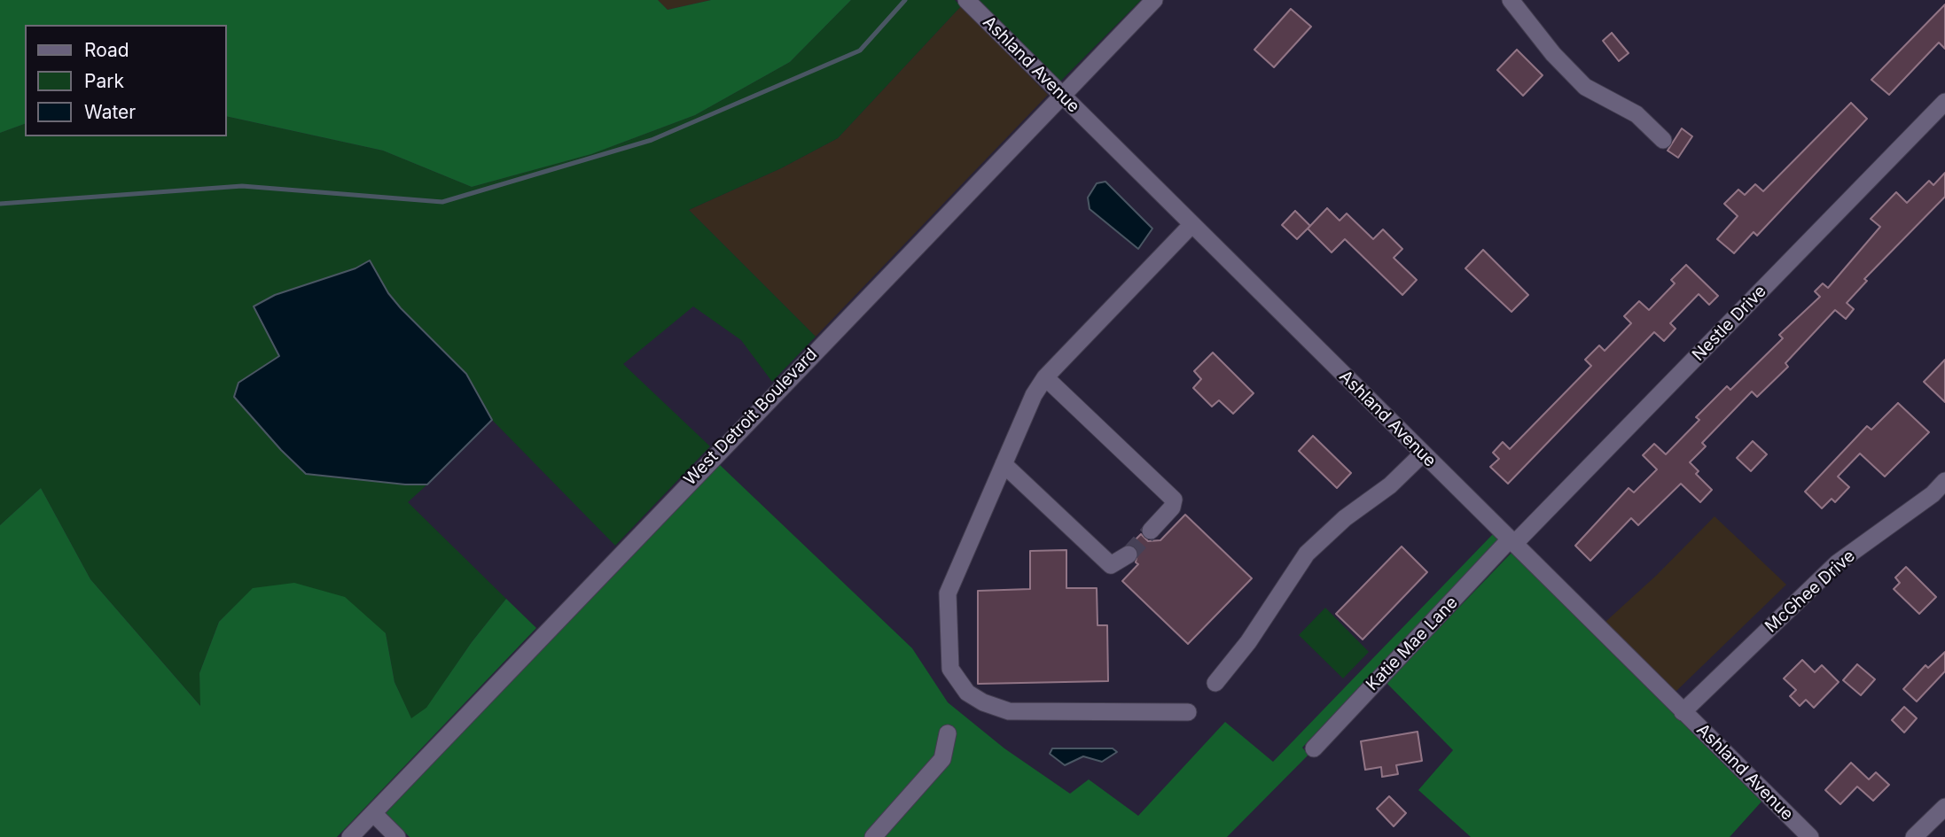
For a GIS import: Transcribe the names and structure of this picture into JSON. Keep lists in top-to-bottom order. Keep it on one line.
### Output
{"streets":{"street":["Ashland Avenue","Nestle Drive","West Detroit Boulevard","McGhee Drive","Katie Mae Lane"]},"crossings":[["Ashland Avenue","Nestle Drive"],["Ashland Avenue","West Detroit Boulevard"],["Ashland Avenue","McGhee Drive"],["Ashland Avenue","Katie Mae Lane"],["Nestle Drive","Katie Mae Lane"]],"legend":["Road","Park","Water"]}
